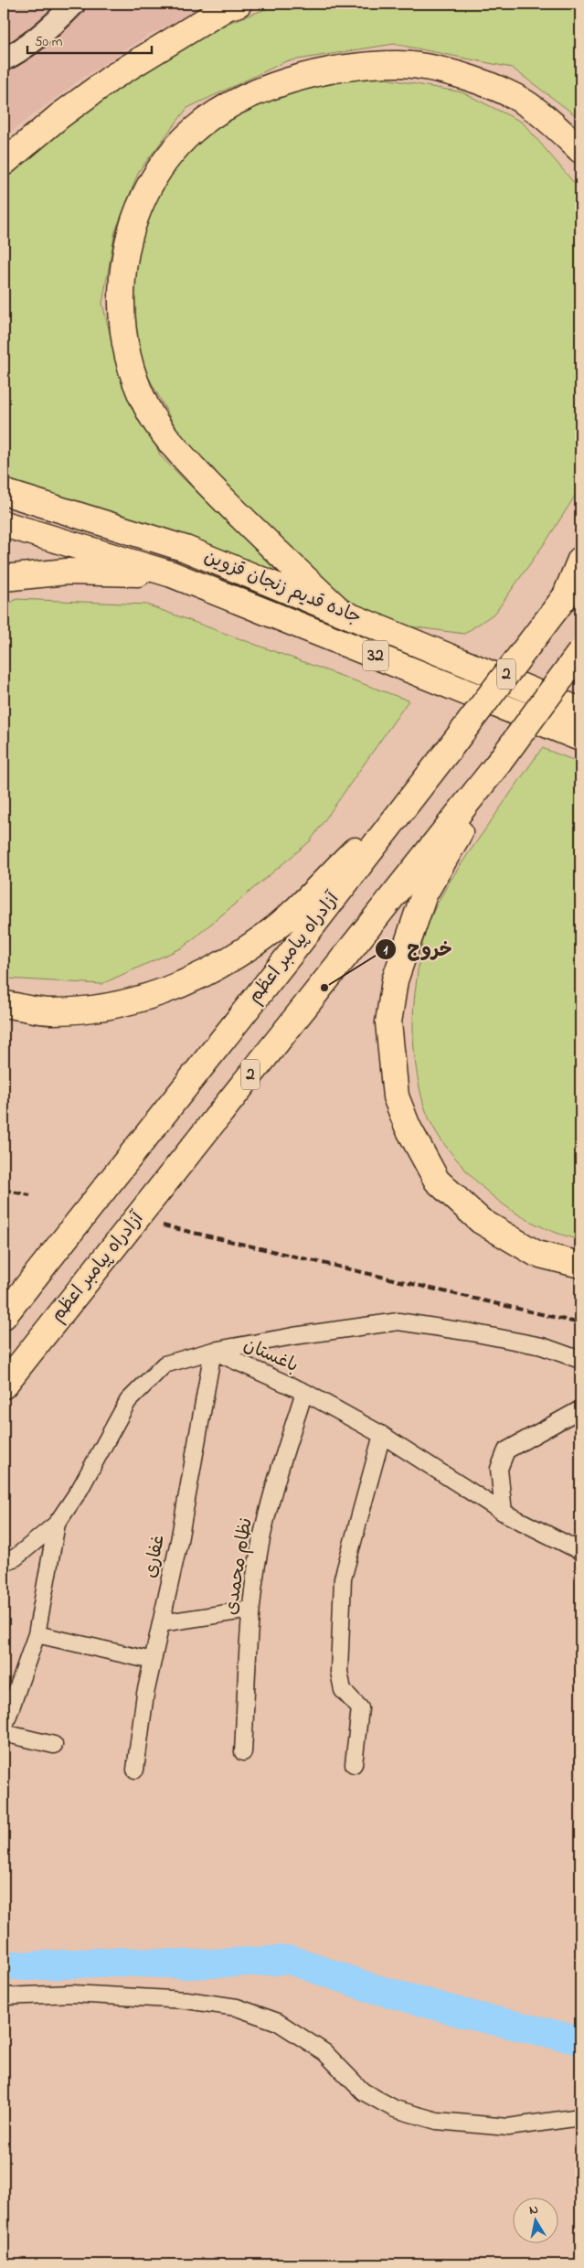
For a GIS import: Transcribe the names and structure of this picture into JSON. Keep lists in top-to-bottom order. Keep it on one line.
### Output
{"streets":{"highway":["جاده قدیم زنجان قزوین","32","2","آزادراه پیامبر اعظم"],"street":["باغستان","غفاری","نظام محمدی"]},"crossings":[["باغستان","غفاری"],["باغستان","نظام محمدی"]],"places":["خروج"],"scale_bar":"50 m","north":"top"}
